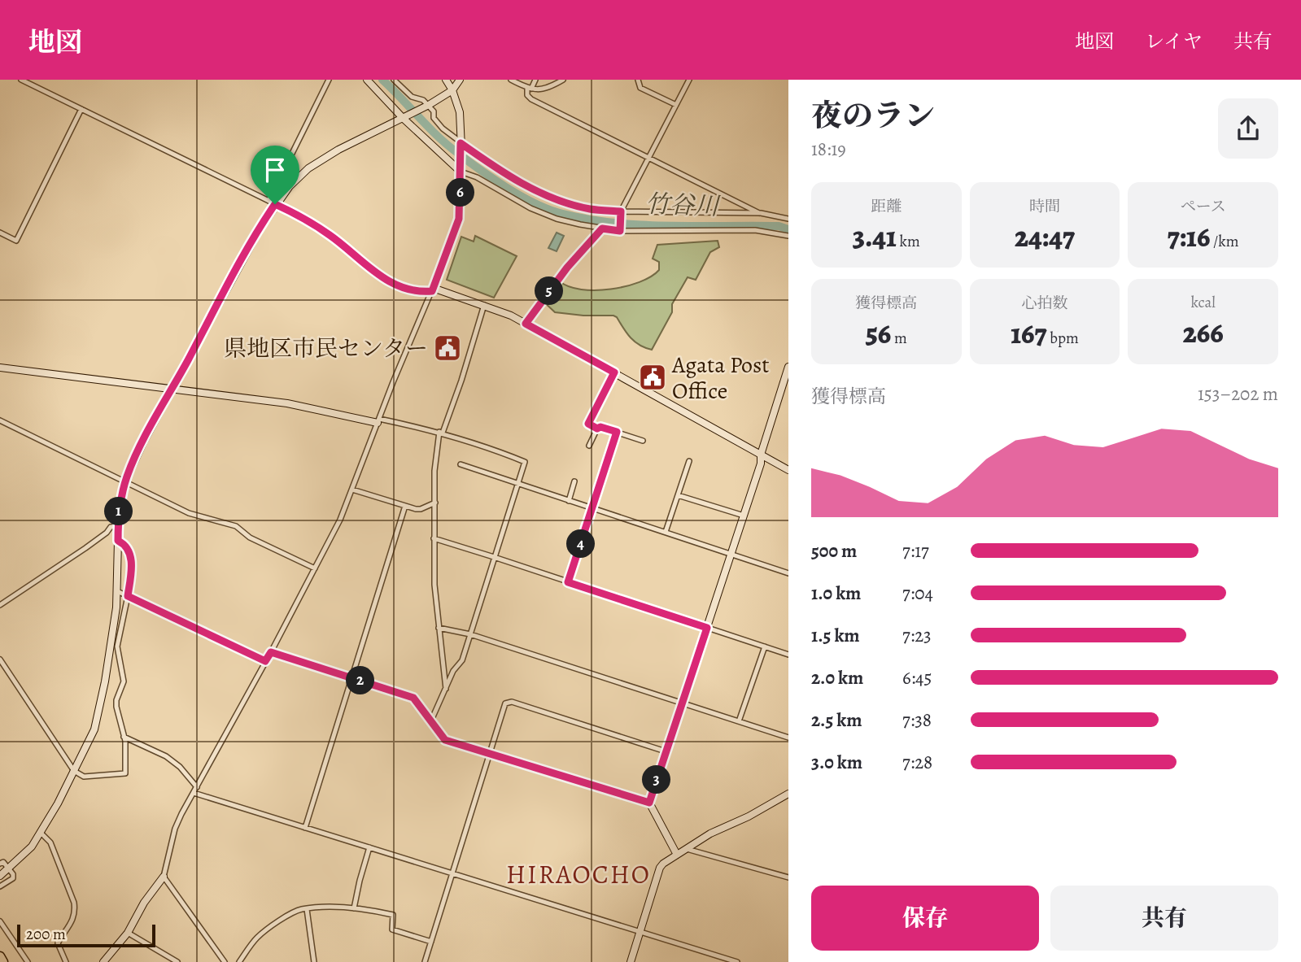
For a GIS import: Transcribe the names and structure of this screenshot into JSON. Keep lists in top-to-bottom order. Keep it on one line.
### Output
{"districts":["HIRAOCHO"],"water":["竹谷川"],"places":{"public building":["県地区市民センター","Agata Post Office"]},"scale_bar":"200 m","page":{"header":"地図","nav":["地図","レイヤ","共有"],"heading":["夜のラン","18:19"],"stats":[["距離","3.41 km"],["時間","24:47"],["ペース","7:16 /km"],["獲得標高","56 m"],["心拍数","167 bpm"],["kcal","266"]],"pins":["6","5","1","4","2","3"],"chart":["獲得標高","153–202 m"],"list":[{"name":"500 m","note":"7:17"},{"name":"1.0 km","note":"7:04"},{"name":"1.5 km","note":"7:23"},{"name":"2.0 km","note":"6:45"},{"name":"2.5 km","note":"7:38"},{"name":"3.0 km","note":"7:28"}],"buttons":["保存","共有"],"scale":"200 m"}}
